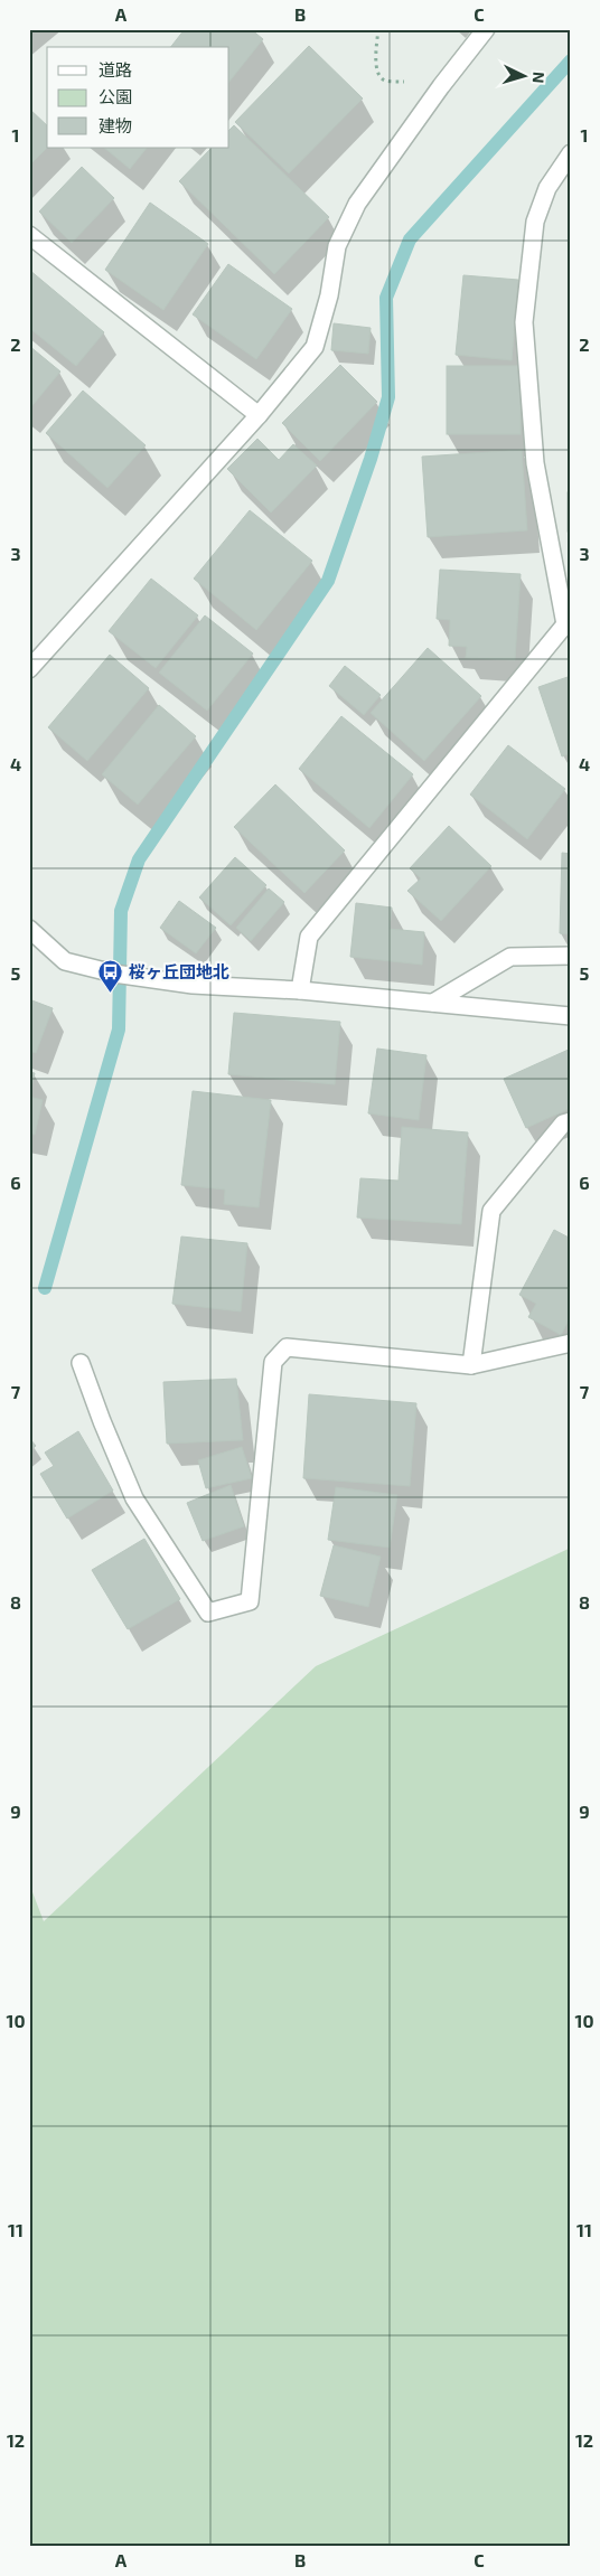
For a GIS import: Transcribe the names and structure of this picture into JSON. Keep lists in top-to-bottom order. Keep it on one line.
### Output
{"places":{"bus stop":["桜ヶ丘団地北"]},"legend":["道路","公園","建物"],"north":"right","grid":{"columns":["A","B","C"],"rows":["1","2","3","4","5","6","7","8","9","10","11","12"]}}
